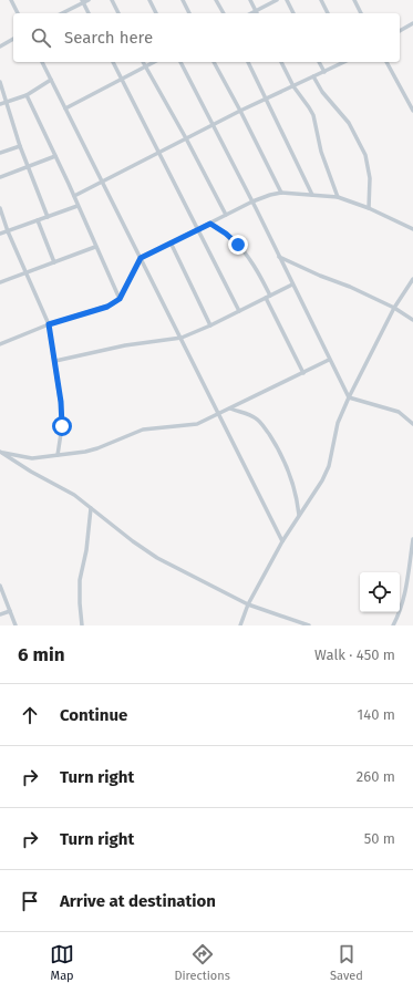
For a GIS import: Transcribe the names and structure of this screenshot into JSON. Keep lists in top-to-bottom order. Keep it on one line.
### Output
{"page":{"search":"Search here","heading":["6 min","Walk · 450 m"],"list":[["Continue","140 m"],["Turn right","260 m"],["Turn right","50 m"],"Arrive at destination"],"nav":["Map","Directions","Saved"]}}
